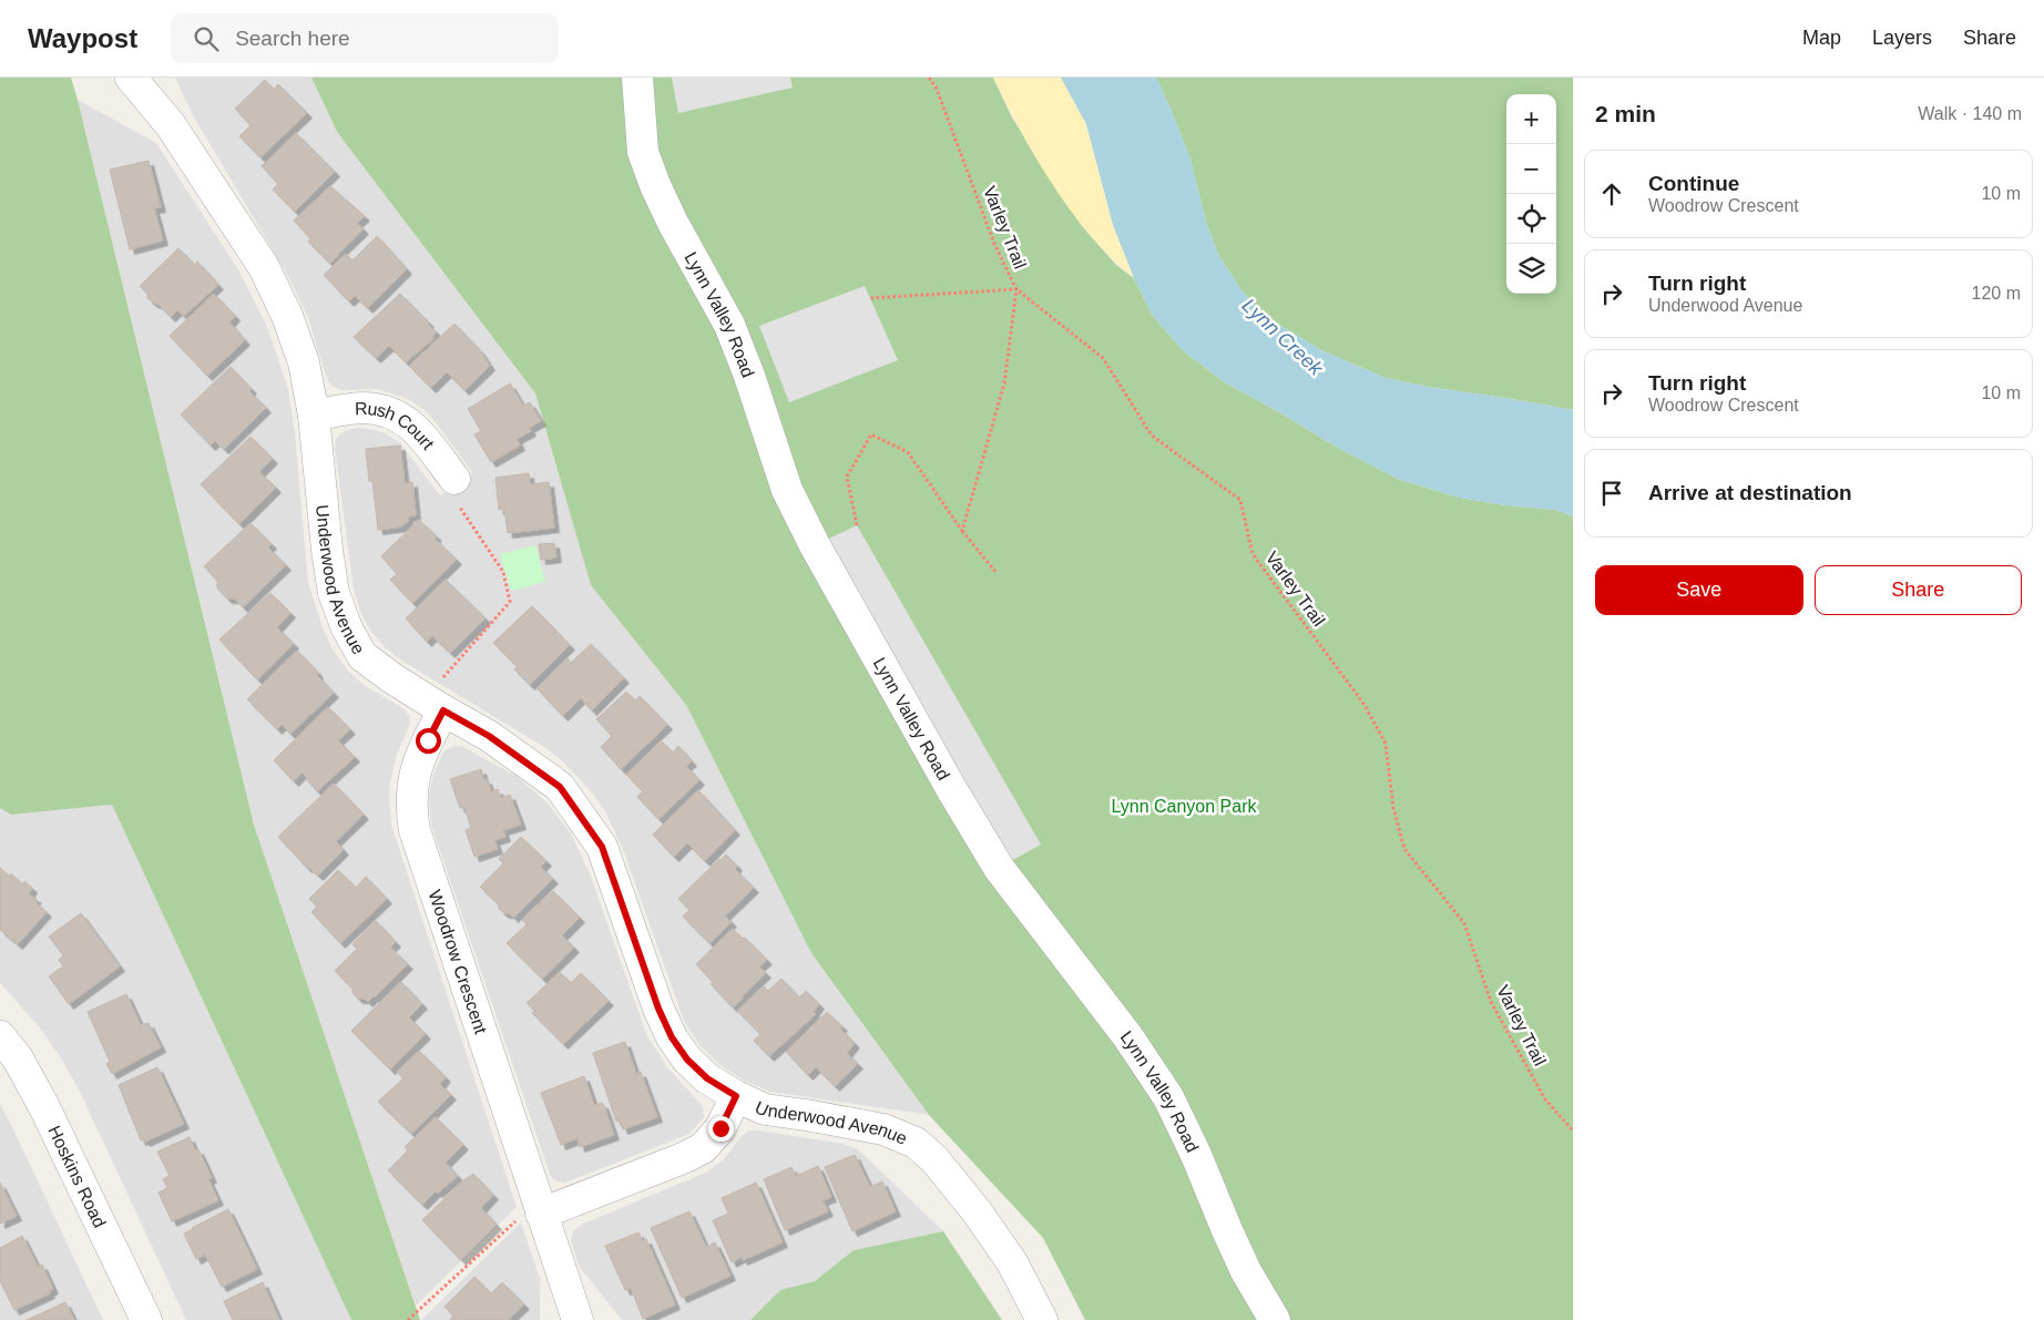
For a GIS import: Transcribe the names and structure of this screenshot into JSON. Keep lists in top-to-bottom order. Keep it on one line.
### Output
{"streets":{"street":["Lynn Valley Road","Rush Court","Underwood Avenue","Woodrow Crescent","Hoskins Road"],"path":["Varley Trail"]},"crossings":[["Rush Court","Underwood Avenue"],["Underwood Avenue","Woodrow Crescent"]],"water":["Lynn Creek"],"parks":["Lynn Canyon Park"],"page":{"header":"Waypost","search":"Search here","nav":["Map","Layers","Share"],"heading":["2 min","Walk · 140 m"],"map_buttons":["+","−"],"list":[["Continue","Woodrow Crescent","10 m"],["Turn right","Underwood Avenue","120 m"],["Turn right","Woodrow Crescent","10 m"],"Arrive at destination"],"buttons":["Save","Share"]}}
